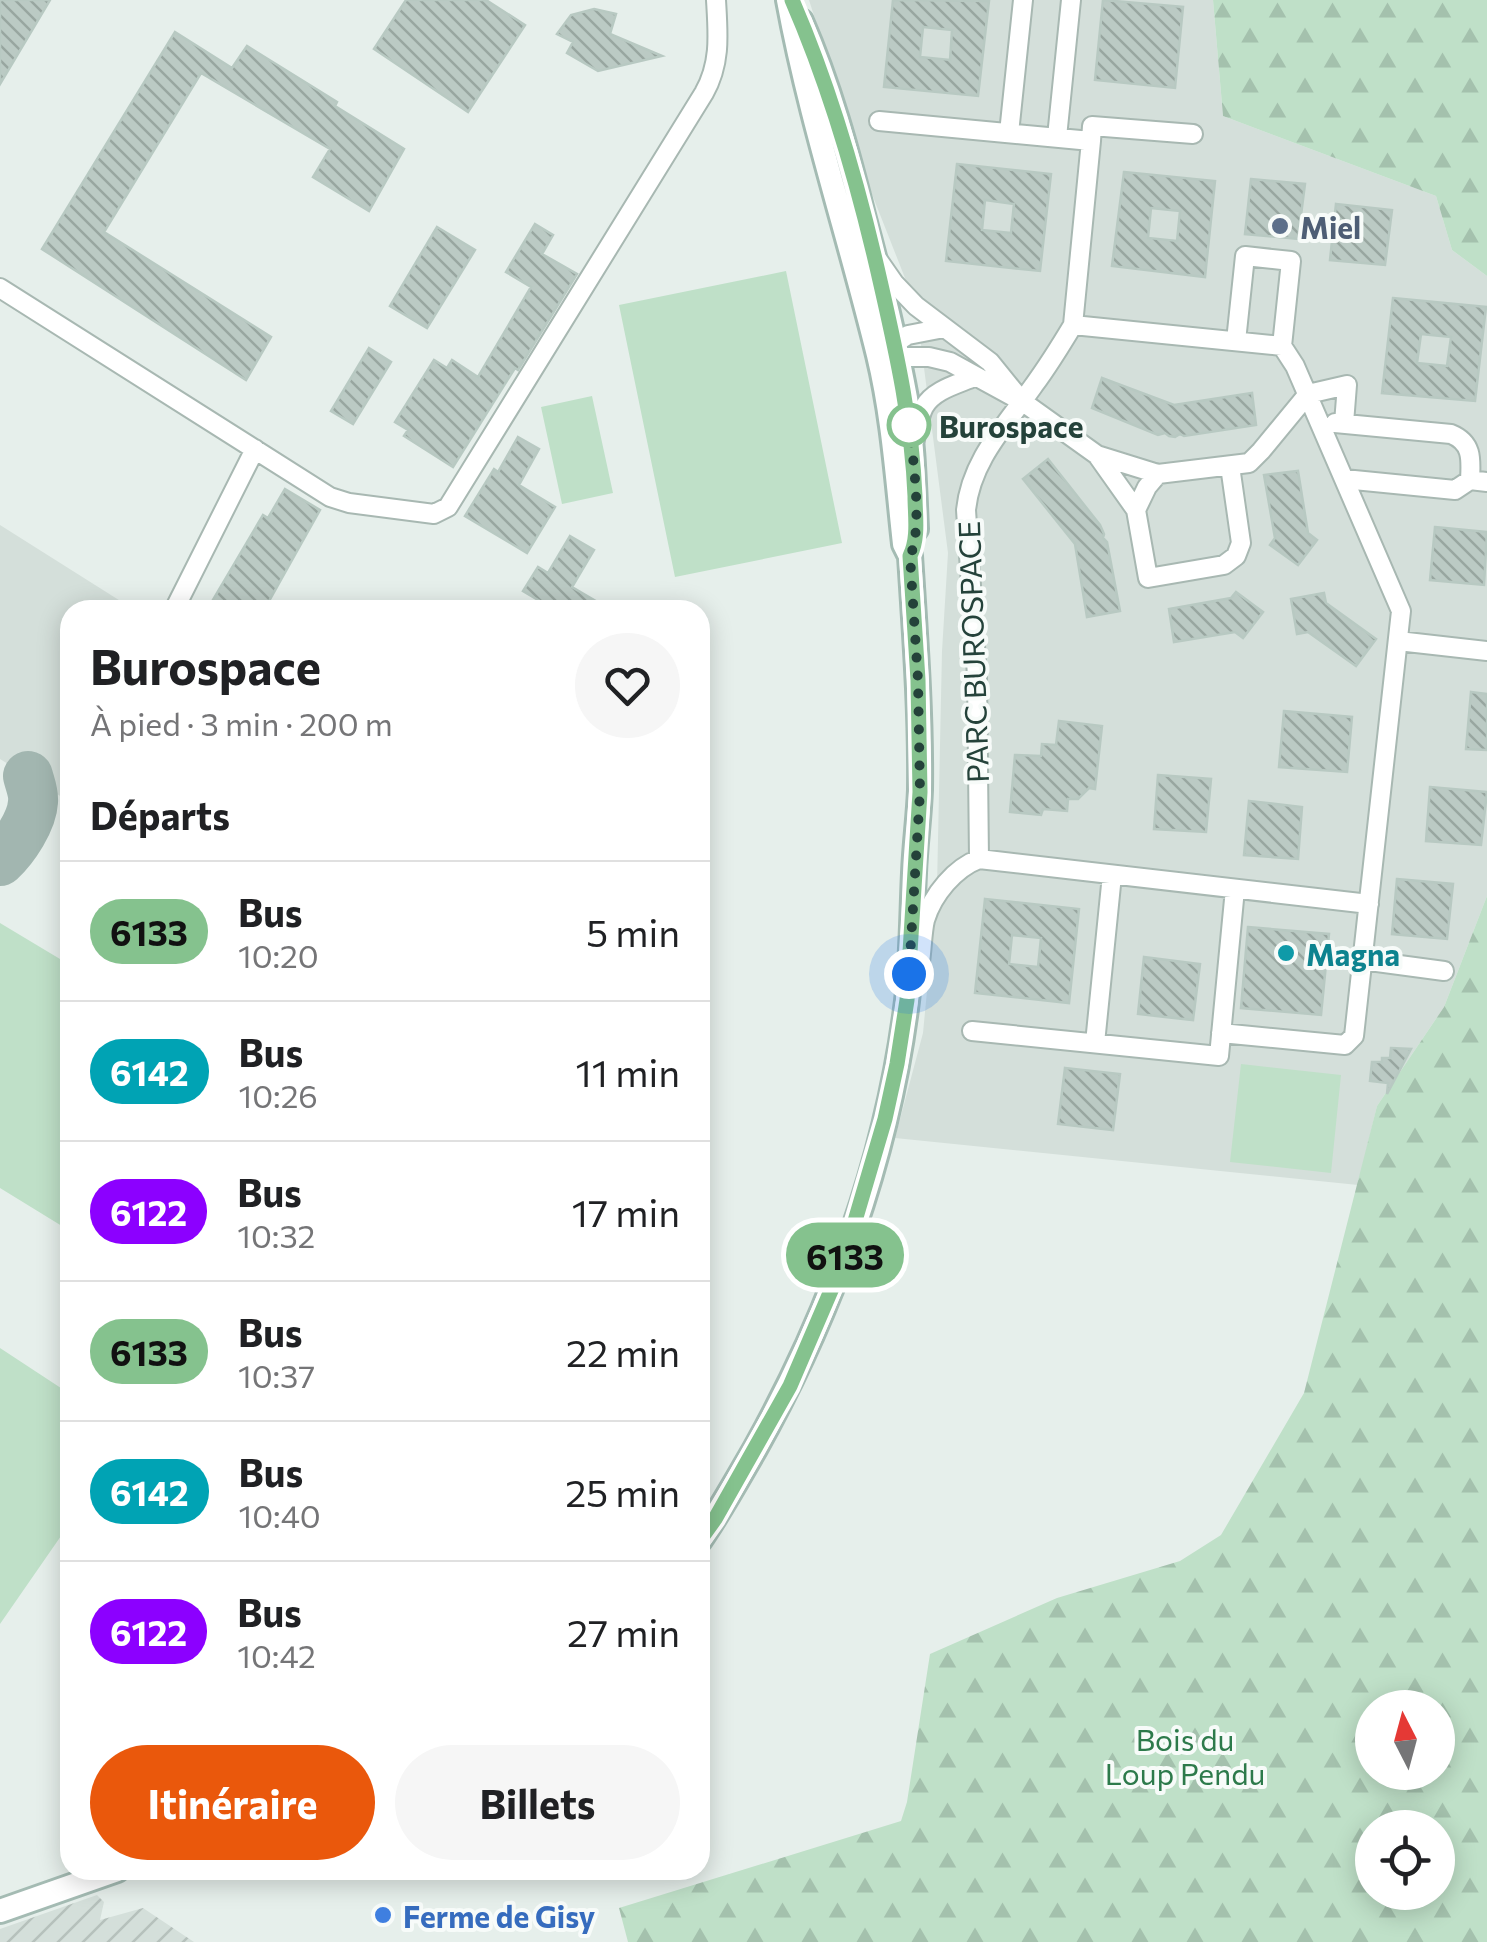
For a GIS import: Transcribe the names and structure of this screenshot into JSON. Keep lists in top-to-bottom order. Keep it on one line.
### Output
{"streets":{"street":["PARC BUROSPACE"]},"parks":["Bois du Loup Pendu"],"places":["Miel","Burospace","Magna","Ferme de Gisy"],"lines":["bus line 6133"],"north":"top","page":{"on_map":"6133","heading":[["Burospace","À pied · 3 min · 200 m"],"Départs"],"list":[{"mark":"6133","name":"Bus","note":"10:20","value":"5 min"},{"mark":"6142","name":"Bus","note":"10:26","value":"11 min"},{"mark":"6122","name":"Bus","note":"10:32","value":"17 min"},{"mark":"6133","name":"Bus","note":"10:37","value":"22 min"},{"mark":"6142","name":"Bus","note":"10:40","value":"25 min"},{"mark":"6122","name":"Bus","note":"10:42","value":"27 min"}],"buttons":["Itinéraire","Billets"]}}
